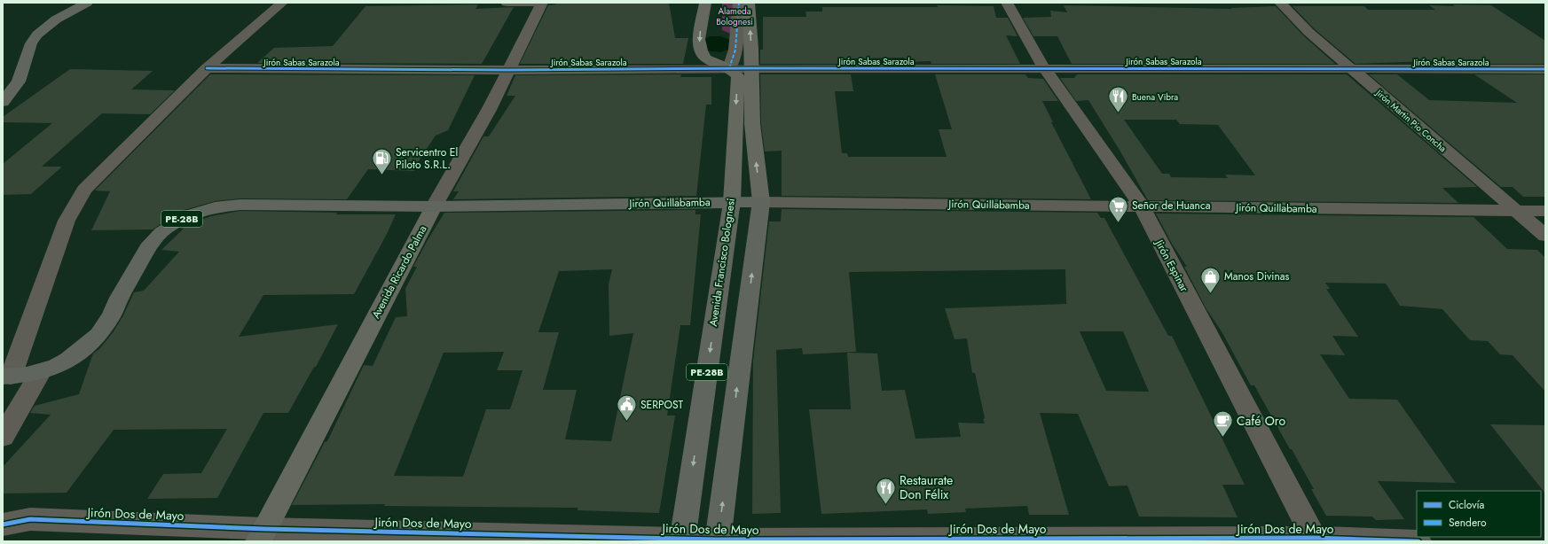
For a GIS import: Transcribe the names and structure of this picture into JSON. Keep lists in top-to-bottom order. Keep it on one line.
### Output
{"streets":{"highway":["Jirón Quillabamba","PE-28B","Avenida Francisco Bolognesi"],"main road":["Avenida Ricardo Palma"],"street":["Jirón Sabas Sarazola","Jirón Martin Pio Concha","Jirón Espinar","Jirón Dos de Mayo"]},"crossings":[["Jirón Sabas Sarazola","Jirón Martin Pio Concha"],["Jirón Sabas Sarazola","Avenida Francisco Bolognesi"],["Jirón Sabas Sarazola","Jirón Espinar"],["Jirón Sabas Sarazola","Avenida Ricardo Palma"],["Jirón Martin Pio Concha","Jirón Quillabamba"],["Jirón Quillabamba","PE-28B"],["Jirón Quillabamba","Avenida Francisco Bolognesi"],["Jirón Quillabamba","Jirón Espinar"],["Jirón Quillabamba","Avenida Ricardo Palma"],["PE-28B","Avenida Ricardo Palma"],["PE-28B","Jirón Dos de Mayo"],["Avenida Francisco Bolognesi","Jirón Dos de Mayo"],["Jirón Espinar","Jirón Dos de Mayo"],["Avenida Ricardo Palma","Jirón Dos de Mayo"]],"parks":["Alameda Bolognesi"],"places":{"restaurant":["Buena Vibra","Restaurate Don Félix"],"fuel station":["Servicentro El Piloto S.R.L."],"supermarket":["Señor de Huanca"],"shop":["Manos Divinas"],"public building":["SERPOST"],"cafe":["Café Oro"]},"legend":["Ciclovía","Sendero"]}
